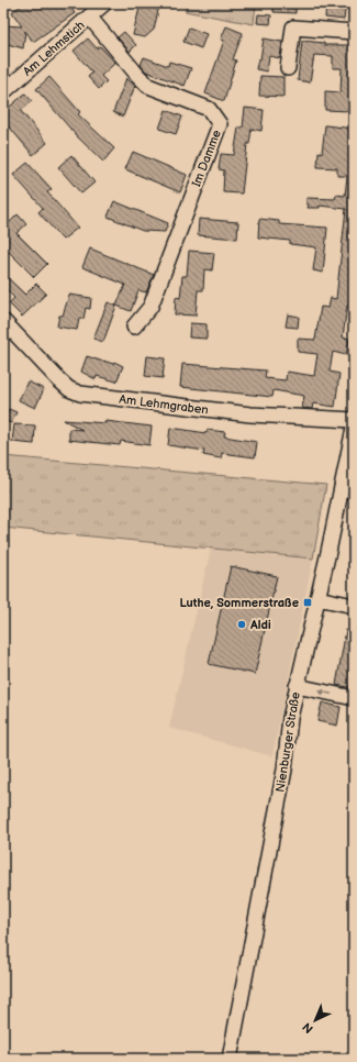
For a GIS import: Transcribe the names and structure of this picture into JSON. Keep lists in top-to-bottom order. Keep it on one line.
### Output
{"streets":{"street":["Am Lehmstich","Im Damme","Am Lehmgraben","Nienburger Straße"]},"crossings":[["Am Lehmstich","Im Damme"]],"places":{"transit":["Luthe, Sommerstraße"],"other":["Aldi"]},"north":"bottom left"}
